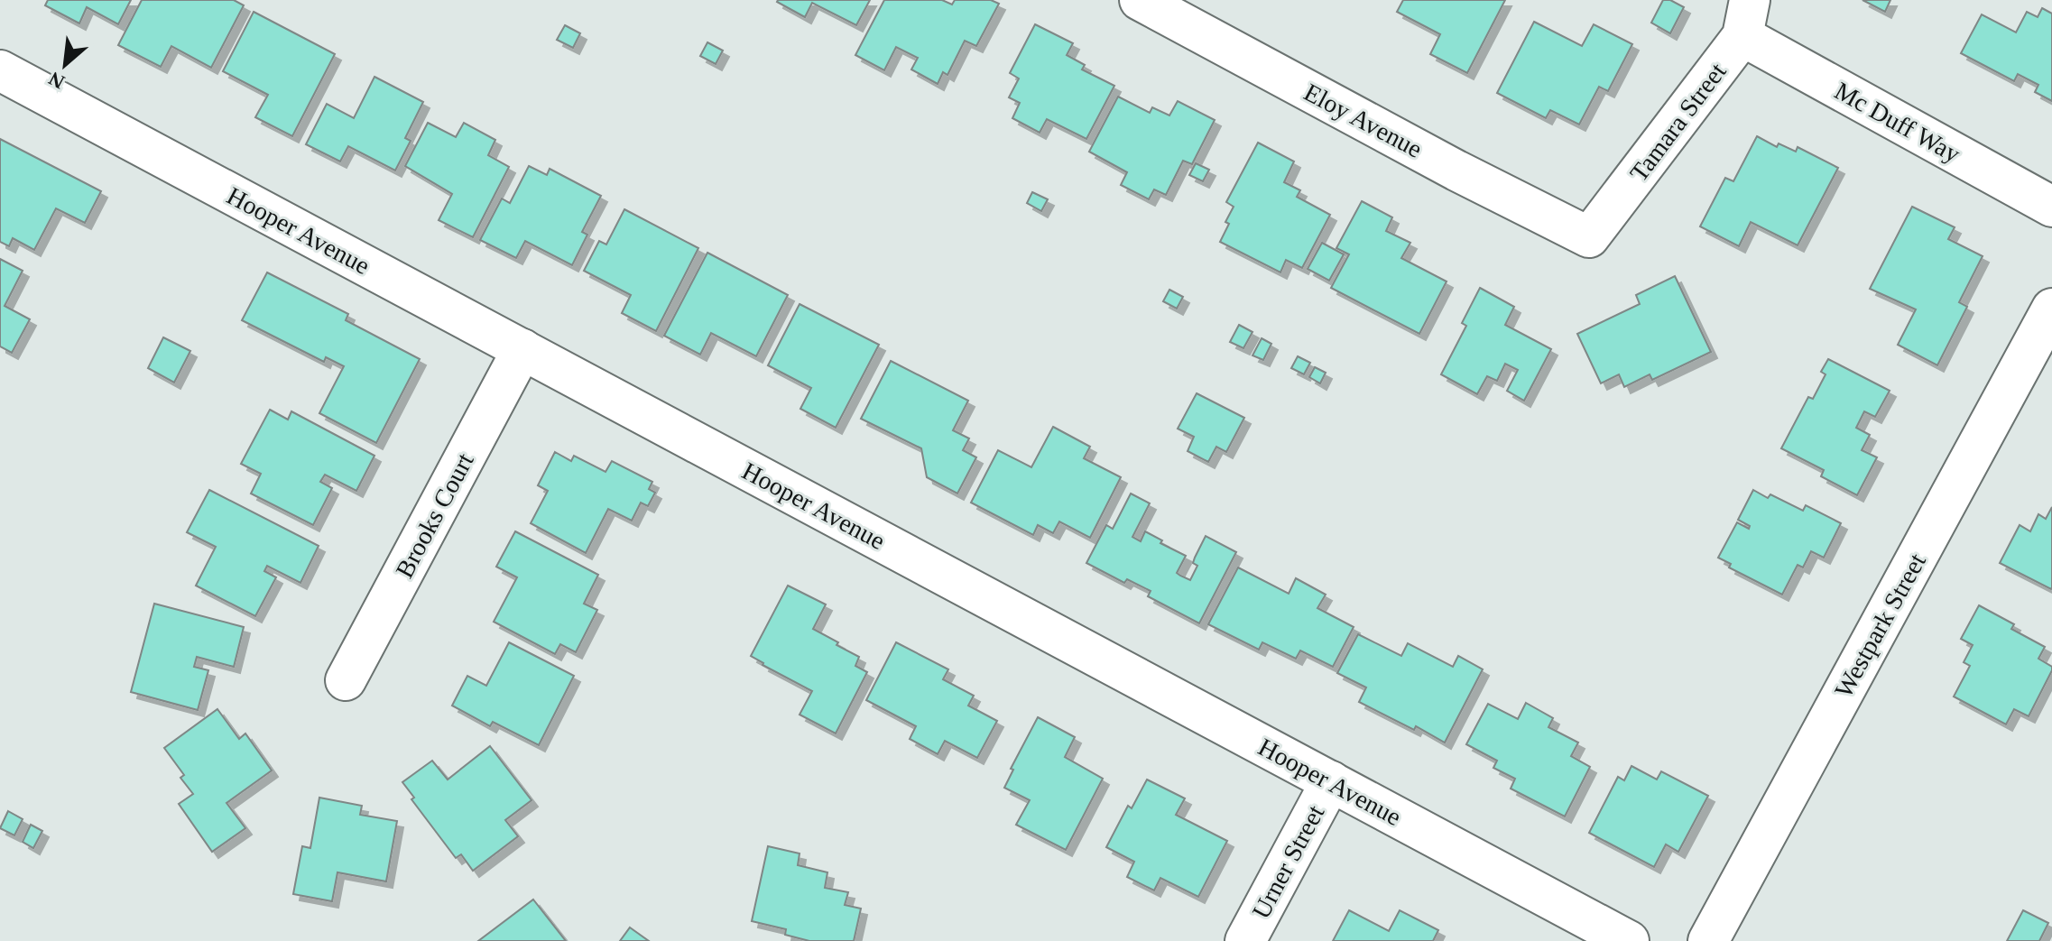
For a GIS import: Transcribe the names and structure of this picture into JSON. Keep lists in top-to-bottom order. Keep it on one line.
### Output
{"streets":{"street":["Eloy Avenue","Tamara Street","Mc Duff Way","Hooper Avenue","Brooks Court","Westpark Street","Urner Street"]},"crossings":[["Eloy Avenue","Tamara Street"],["Tamara Street","Mc Duff Way"],["Hooper Avenue","Brooks Court"],["Hooper Avenue","Urner Street"]],"north":"bottom left"}
